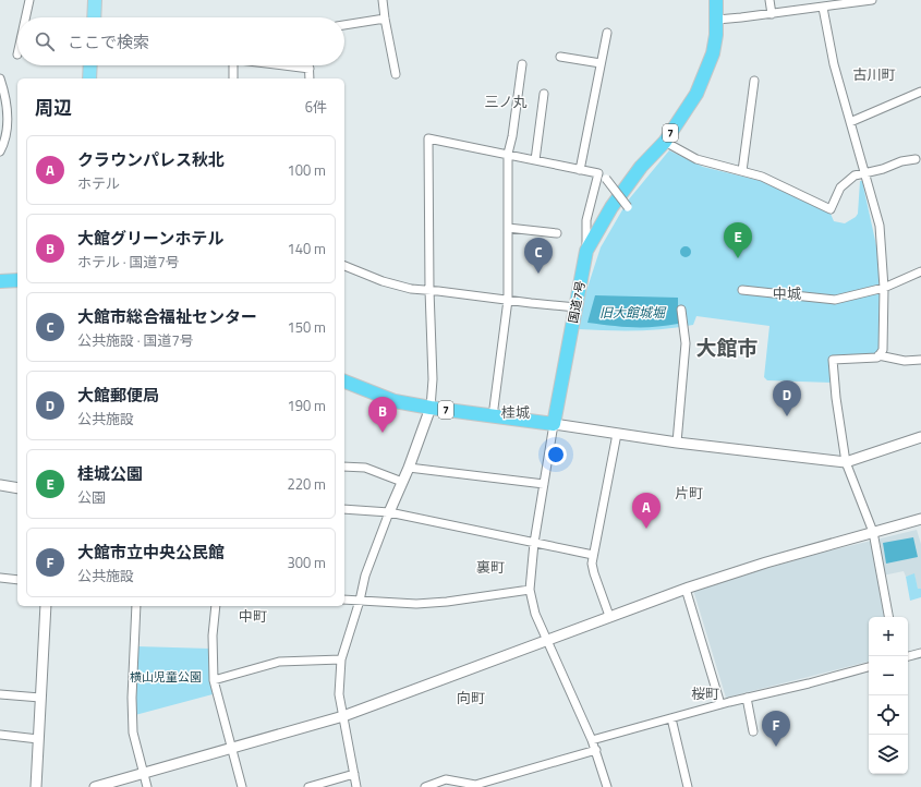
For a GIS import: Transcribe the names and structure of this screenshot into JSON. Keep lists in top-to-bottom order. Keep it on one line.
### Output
{"streets":{"highway":["7","国道7号"]},"crossings":[["7","国道7号"]],"districts":["古川町","三ノ丸","中城","大館市","桂城","片町","裏町","中町","桜町","向町"],"water":["旧大館城堀"],"parks":["横山児童公園"],"page":{"search":"ここで検索","heading":["周辺","6件"],"list":[{"mark":"A","name":"クラウンパレス秋北","note":"ホテル","value":"100 m"},{"mark":"B","name":"大館グリーンホテル","note":"ホテル · 国道7号","value":"140 m"},{"mark":"C","name":"大館市総合福祉センター","note":"公共施設 · 国道7号","value":"150 m"},{"mark":"D","name":"大館郵便局","note":"公共施設","value":"190 m"},{"mark":"E","name":"桂城公園","note":"公園","value":"220 m"},{"mark":"F","name":"大館市立中央公民館","note":"公共施設","value":"300 m"}],"pins":["E","C","D","B","A","F"],"map_buttons":["+","−"]}}
